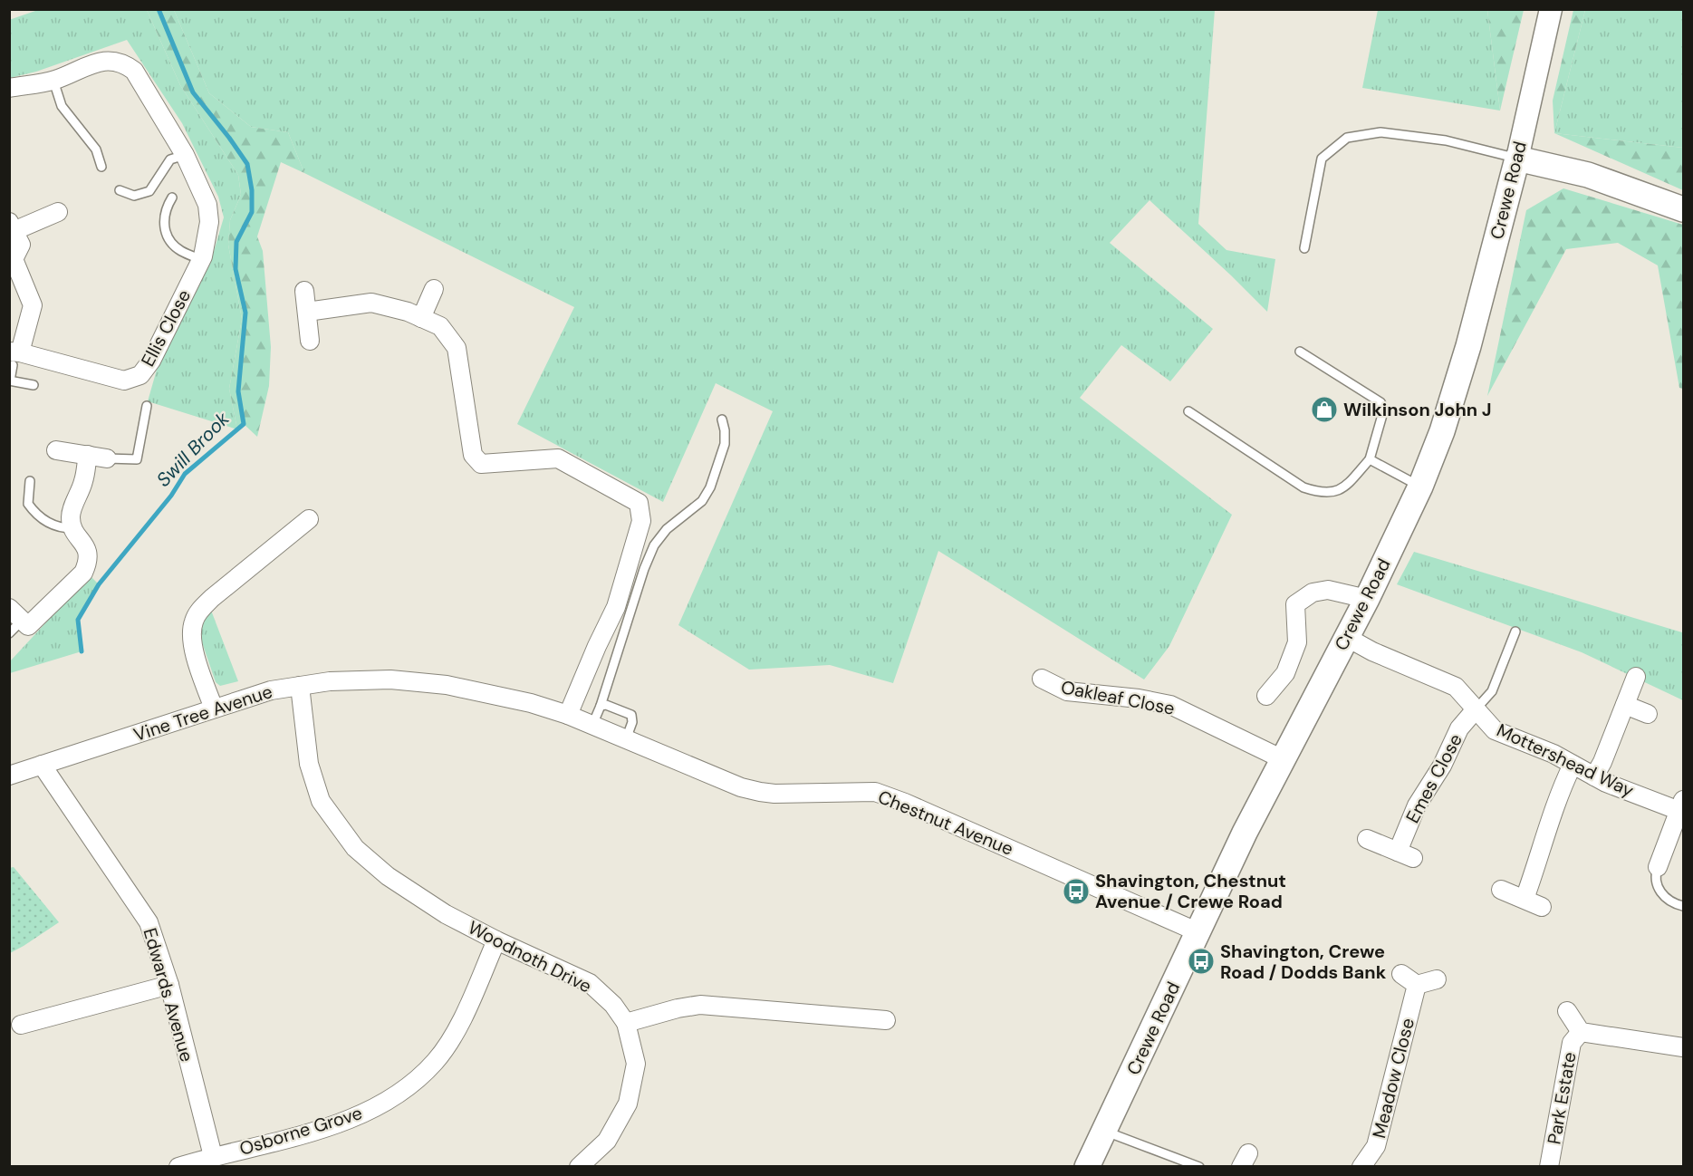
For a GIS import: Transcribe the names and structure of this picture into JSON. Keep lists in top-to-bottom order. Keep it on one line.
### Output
{"streets":{"main road":["Crewe Road"],"street":["Ellis Close","Oakleaf Close","Vine Tree Avenue","Mottershead Way","Emes Close","Chestnut Avenue","Woodnoth Drive","Edwards Avenue","Meadow Close","Park Estate","Osborne Grove"]},"crossings":[["Crewe Road","Oakleaf Close"],["Crewe Road","Mottershead Way"],["Crewe Road","Chestnut Avenue"],["Vine Tree Avenue","Chestnut Avenue"],["Vine Tree Avenue","Woodnoth Drive"],["Vine Tree Avenue","Edwards Avenue"],["Mottershead Way","Emes Close"],["Woodnoth Drive","Osborne Grove"],["Edwards Avenue","Osborne Grove"]],"water":["Swill Brook"],"places":{"shop":["Wilkinson John J"],"bus stop":["Shavington, Chestnut Avenue / Crewe Road","Shavington, Crewe Road / Dodds Bank"]}}
